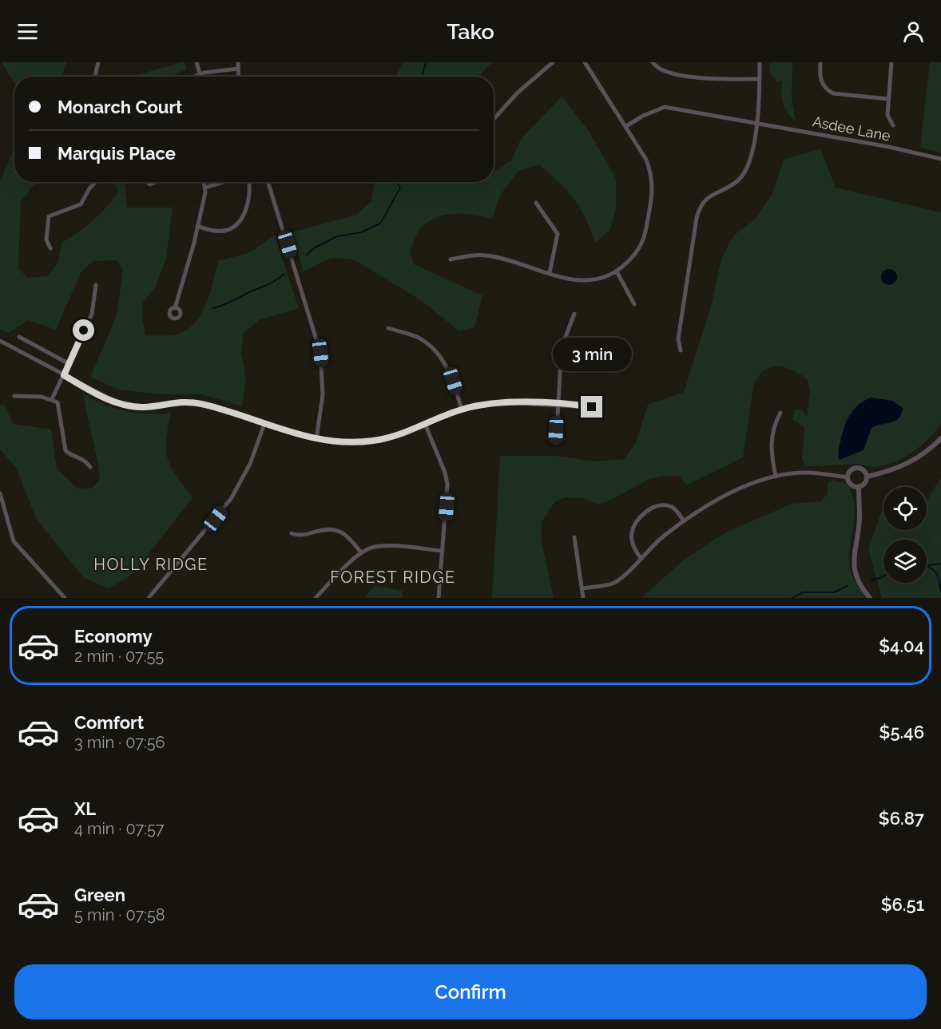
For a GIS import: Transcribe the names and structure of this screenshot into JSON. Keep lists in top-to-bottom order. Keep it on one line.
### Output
{"streets":{"street":["Asdee Lane"]},"districts":["HOLLY RIDGE","FOREST RIDGE"],"page":{"header":"Tako","banner":["Monarch Court","Marquis Place"],"bubble":"3 min","list":[{"name":"Economy","note":"2 min · 07:55","value":"$4.04"},{"name":"Comfort","note":"3 min · 07:56","value":"$5.46"},{"name":"XL","note":"4 min · 07:57","value":"$6.87"},{"name":"Green","note":"5 min · 07:58","value":"$6.51"}],"buttons":"Confirm"}}
